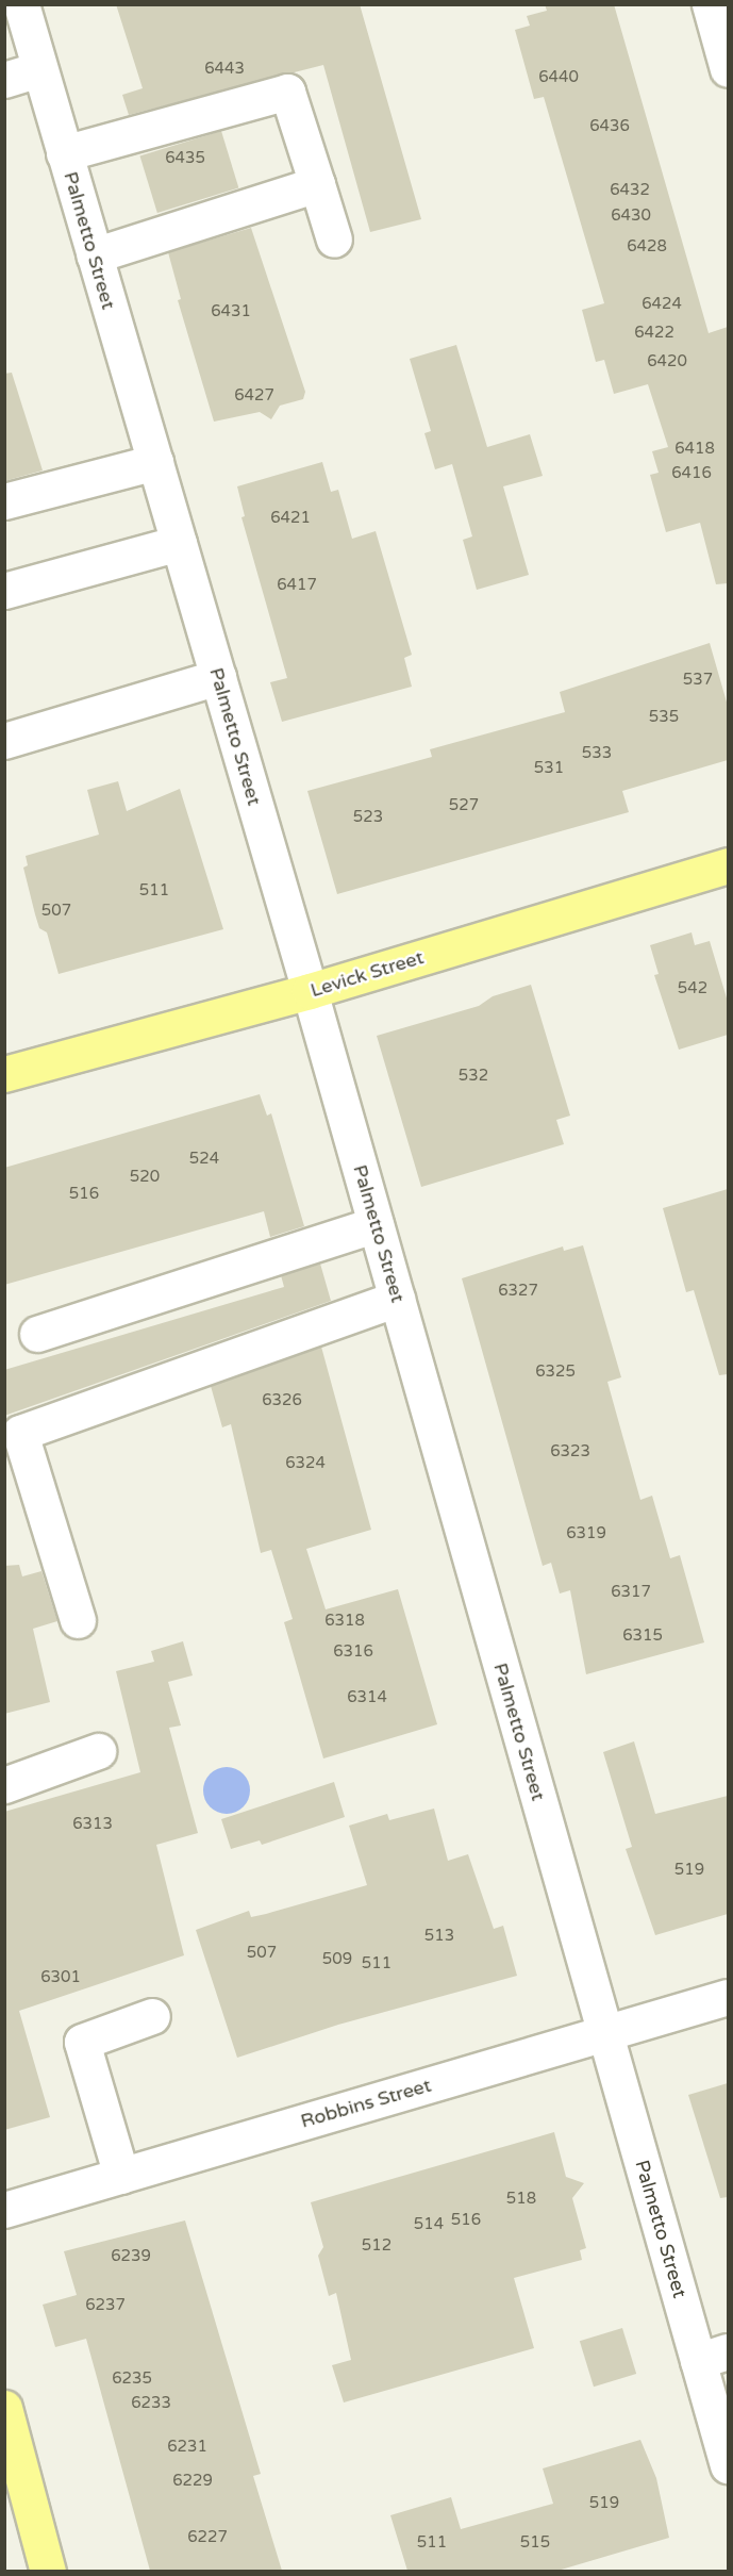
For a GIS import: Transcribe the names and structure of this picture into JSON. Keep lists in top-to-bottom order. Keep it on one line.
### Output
{"streets":{"main road":["Levick Street"],"street":["Palmetto Street","Robbins Street"]},"crossings":[["Palmetto Street","Levick Street"],["Palmetto Street","Robbins Street"]],"house_numbers":["6443","6440","6436","6435","6432","6430","6428","6424","6431","6422","6420","6427","6418","6416","6421","6417","537","535","533","531","527","523","511","507","542","532","524","520","516","6327","6325","6326","6323","6324","6319","6317","6318","6315","6316","6314","6313","519","513","507","509","511","6301","518","516","514","512","6239","6237","6235","6233","6231","6229","519","6227","511","515"]}
